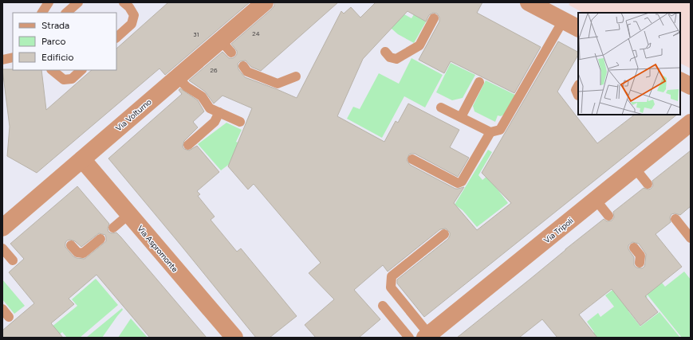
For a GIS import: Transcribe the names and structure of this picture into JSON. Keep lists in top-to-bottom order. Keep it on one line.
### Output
{"streets":{"street":["Via Volturno","Via Tripoli","Via Aspromonte"]},"crossings":[["Via Volturno","Via Aspromonte"]],"house_numbers":["24","31","26"],"legend":["Strada","Parco","Edificio"]}
